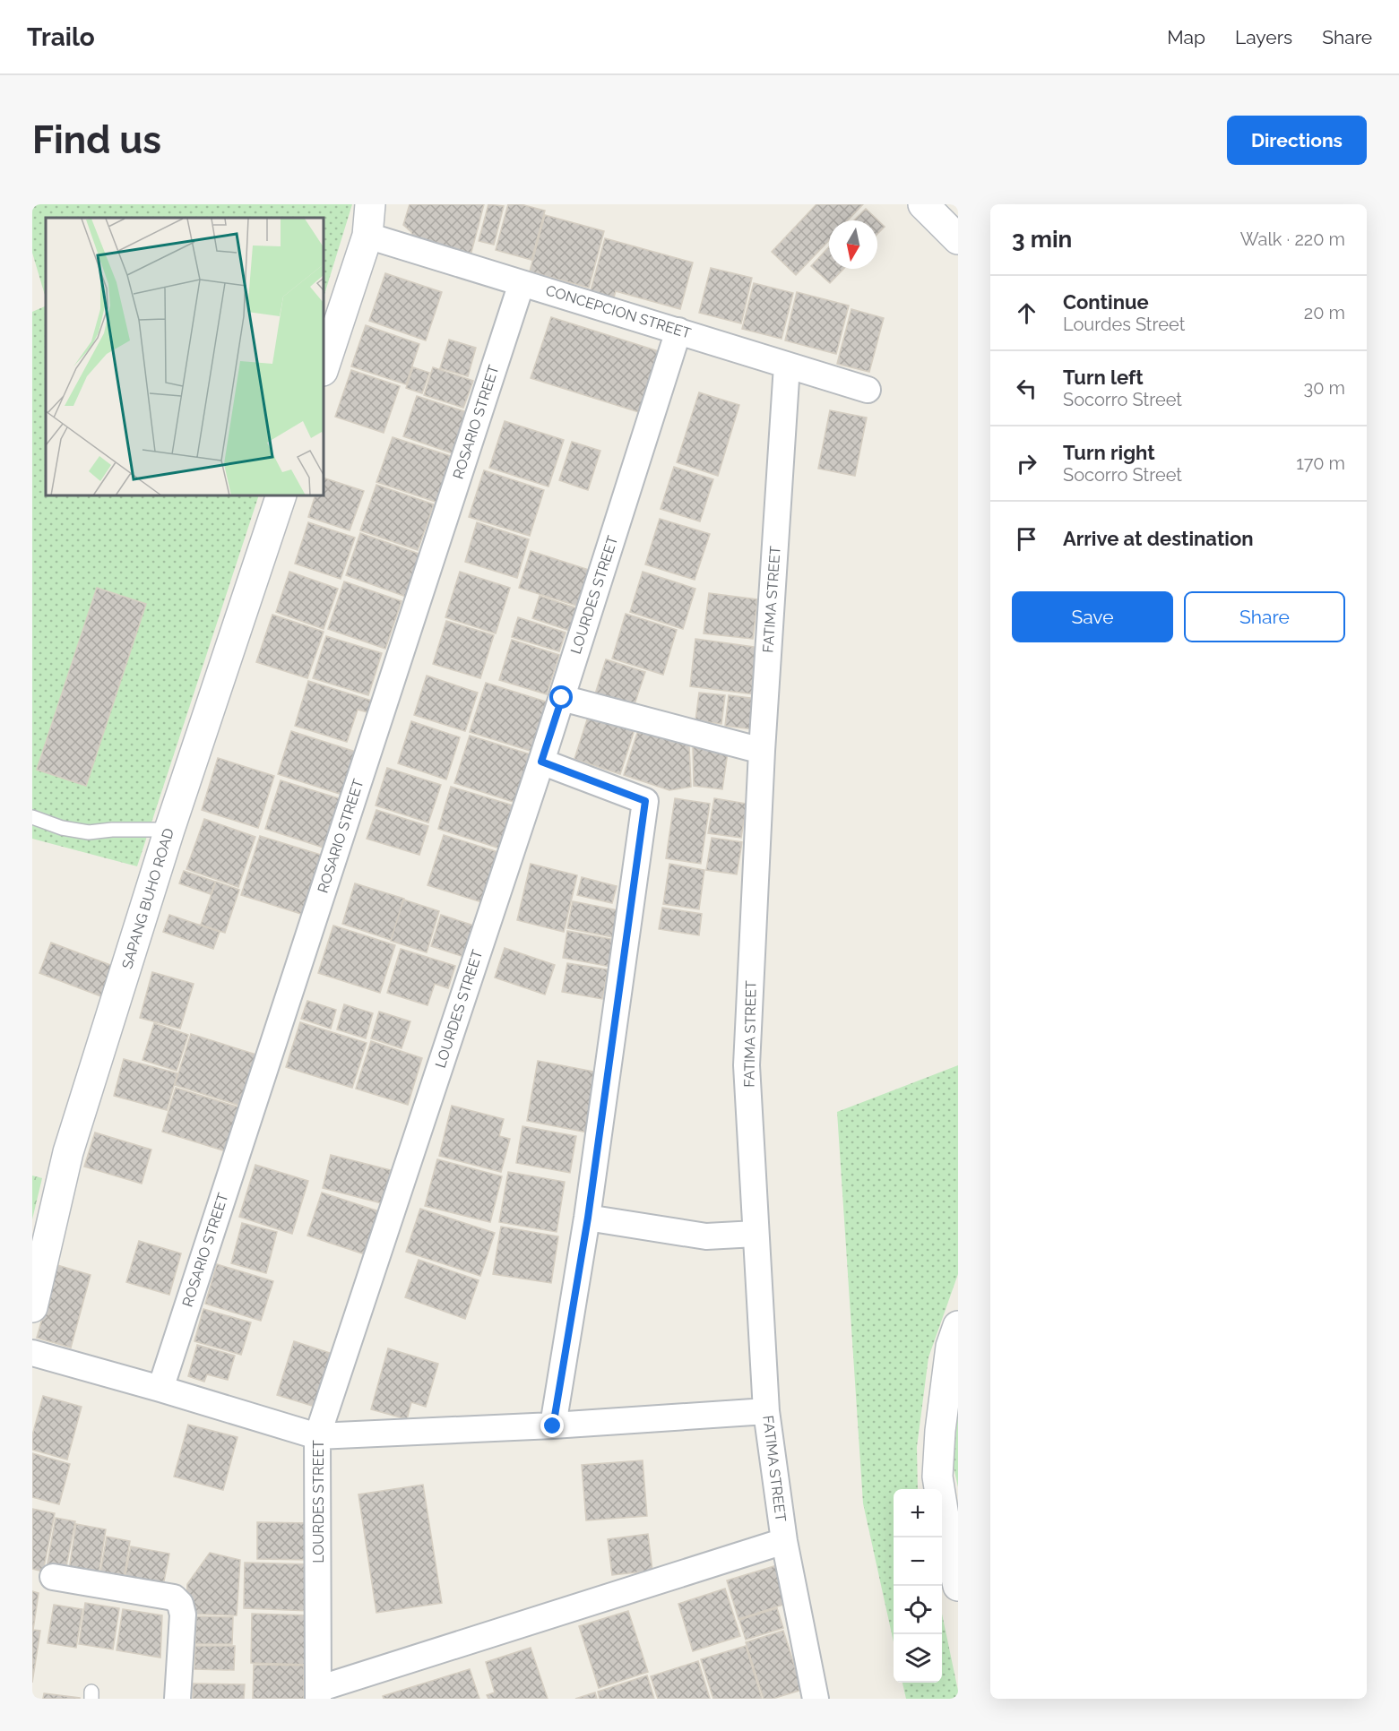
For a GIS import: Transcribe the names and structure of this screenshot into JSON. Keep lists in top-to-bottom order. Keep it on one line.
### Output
{"streets":{"street":["CONCEPCION STREET","ROSARIO STREET","LOURDES STREET","FATIMA STREET","SAPANG BUHO ROAD"]},"crossings":[["CONCEPCION STREET","ROSARIO STREET"],["CONCEPCION STREET","LOURDES STREET"],["CONCEPCION STREET","FATIMA STREET"]],"north":"bottom","page":{"header":"Trailo","nav":["Map","Layers","Share"],"buttons":["Directions",["Save","Share"]],"title":"Find us","heading":["3 min","Walk · 220 m"],"list":[["Continue","Lourdes Street","20 m"],["Turn left","Socorro Street","30 m"],["Turn right","Socorro Street","170 m"],"Arrive at destination"],"map_buttons":["+","−"]}}
